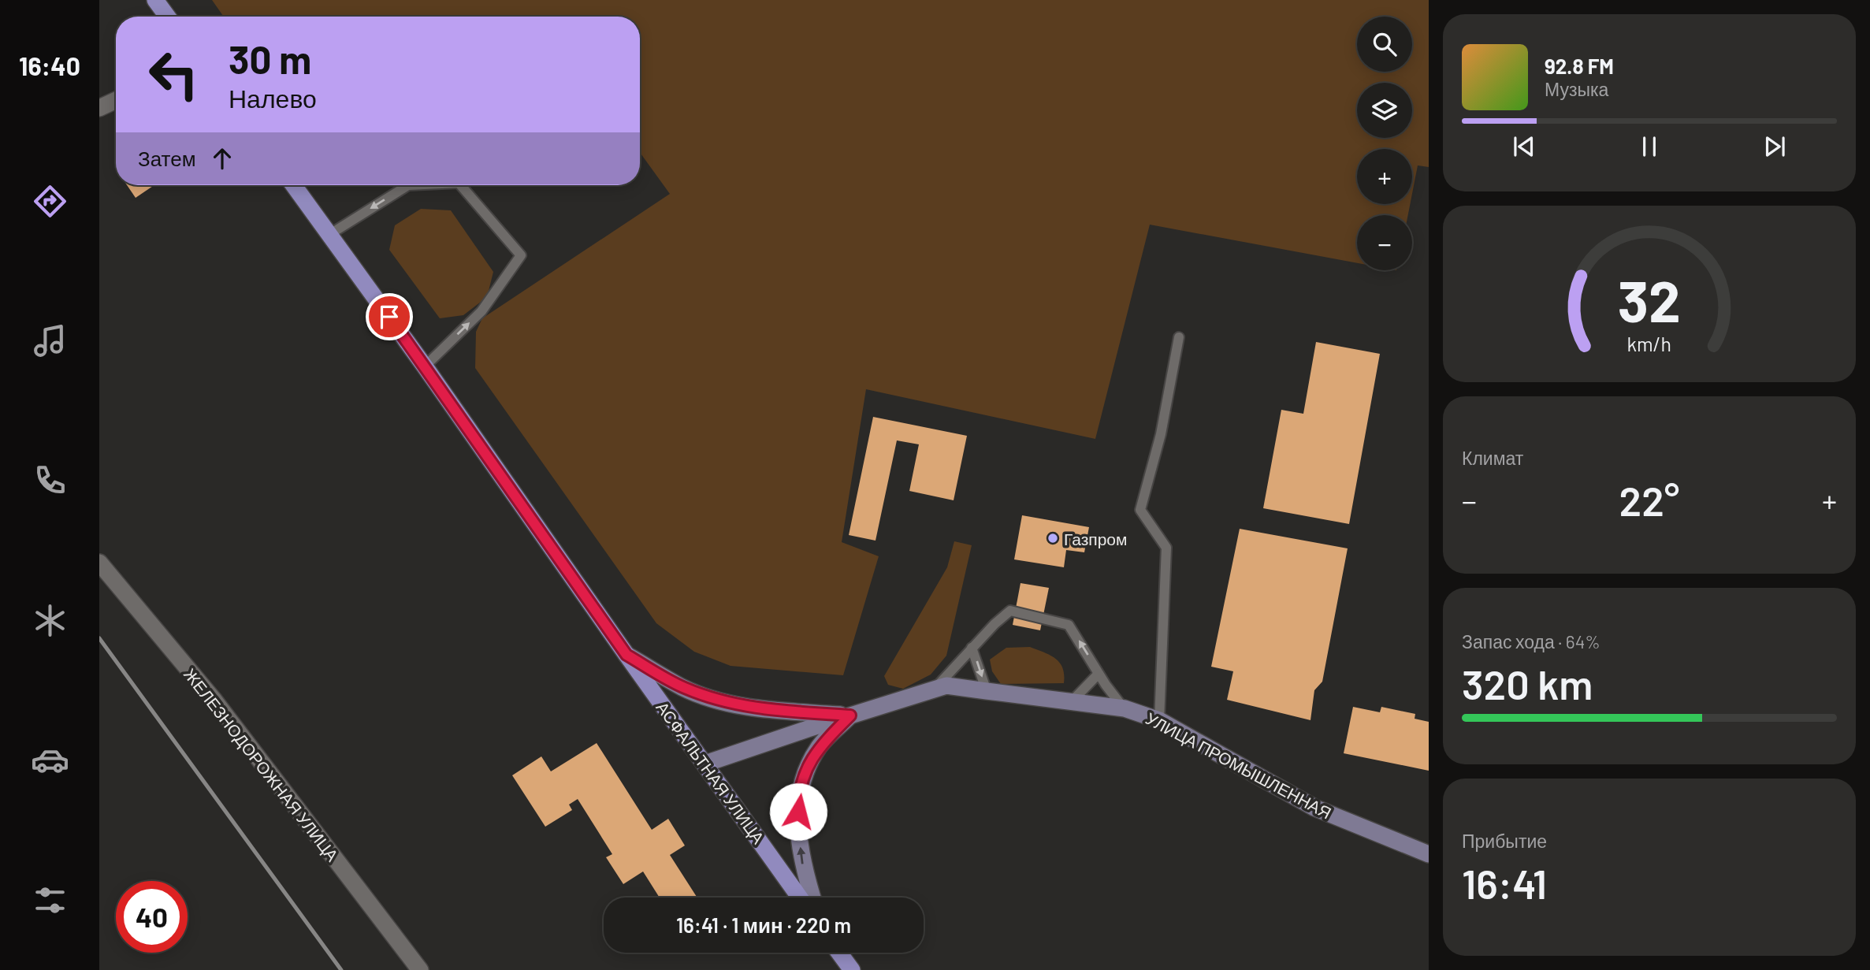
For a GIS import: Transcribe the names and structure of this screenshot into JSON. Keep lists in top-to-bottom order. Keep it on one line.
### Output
{"streets":{"main road":["АСФАЛЬТНАЯ УЛИЦА"],"street":["ЖЕЛЕЗНОДОРОЖНАЯ УЛИЦА","УЛИЦА ПРОМЫШЛЕННАЯ"]},"crossings":[["УЛИЦА ПРОМЫШЛЕННАЯ","АСФАЛЬТНАЯ УЛИЦА"]],"places":["Газпром"],"page":{"tabs":"16:40","map_buttons":["+","−"],"turn":["30 m","Налево"],"song":["92.8 FM","Музыка"],"then":"Затем","tile":["Климат",["Запас хода · 64%","320 km"],["Прибытие","16:41"]],"heat":["−","22°","+"],"limit":"40","trip":"16:41 · 1 мин · 220 m","gauge":["32","km/h"]}}
